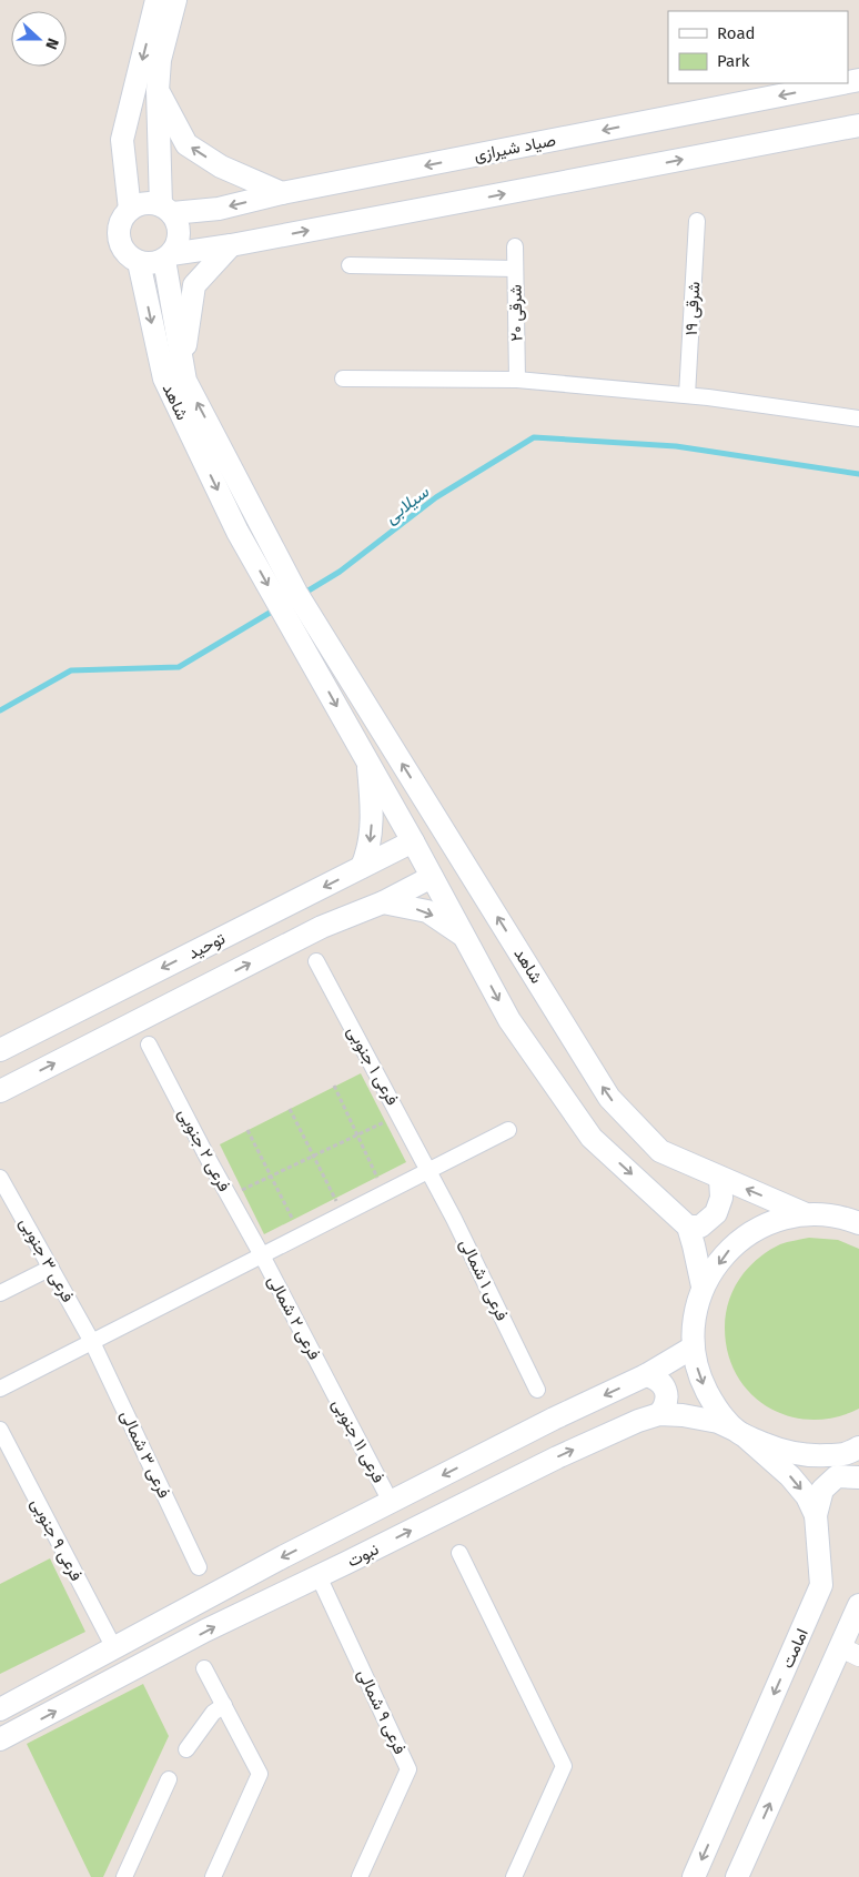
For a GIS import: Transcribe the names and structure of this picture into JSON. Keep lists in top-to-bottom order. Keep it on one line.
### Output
{"streets":{"main road":["صیاد شیرازی","شاهد","توحید","نبوت","امامت"],"street":["۱۹ شرقی","۲۰ شرقی","فرعی ۱ جنوبی","فرعی ۲ جنوبی","فرعی ۳ جنوبی","فرعی ۱ شمالی","فرعی ۲ شمالی","فرعی ۱۱ جنوبی","فرعی ۳ شمالی","فرعی ۹ جنوبی","فرعی ۹ شمالی"]},"crossings":[["صیاد شیرازی","شاهد"],["فرعی ۱ جنوبی","فرعی ۱ شمالی"],["فرعی ۲ جنوبی","فرعی ۲ شمالی"],["فرعی ۳ جنوبی","فرعی ۳ شمالی"],["فرعی ۲ شمالی","فرعی ۱۱ جنوبی"],["فرعی ۱۱ جنوبی","نبوت"],["فرعی ۹ جنوبی","نبوت"],["نبوت","امامت"],["نبوت","فرعی ۹ شمالی"]],"water":["سیلابی"],"legend":["Road","Park"],"north":"right"}
